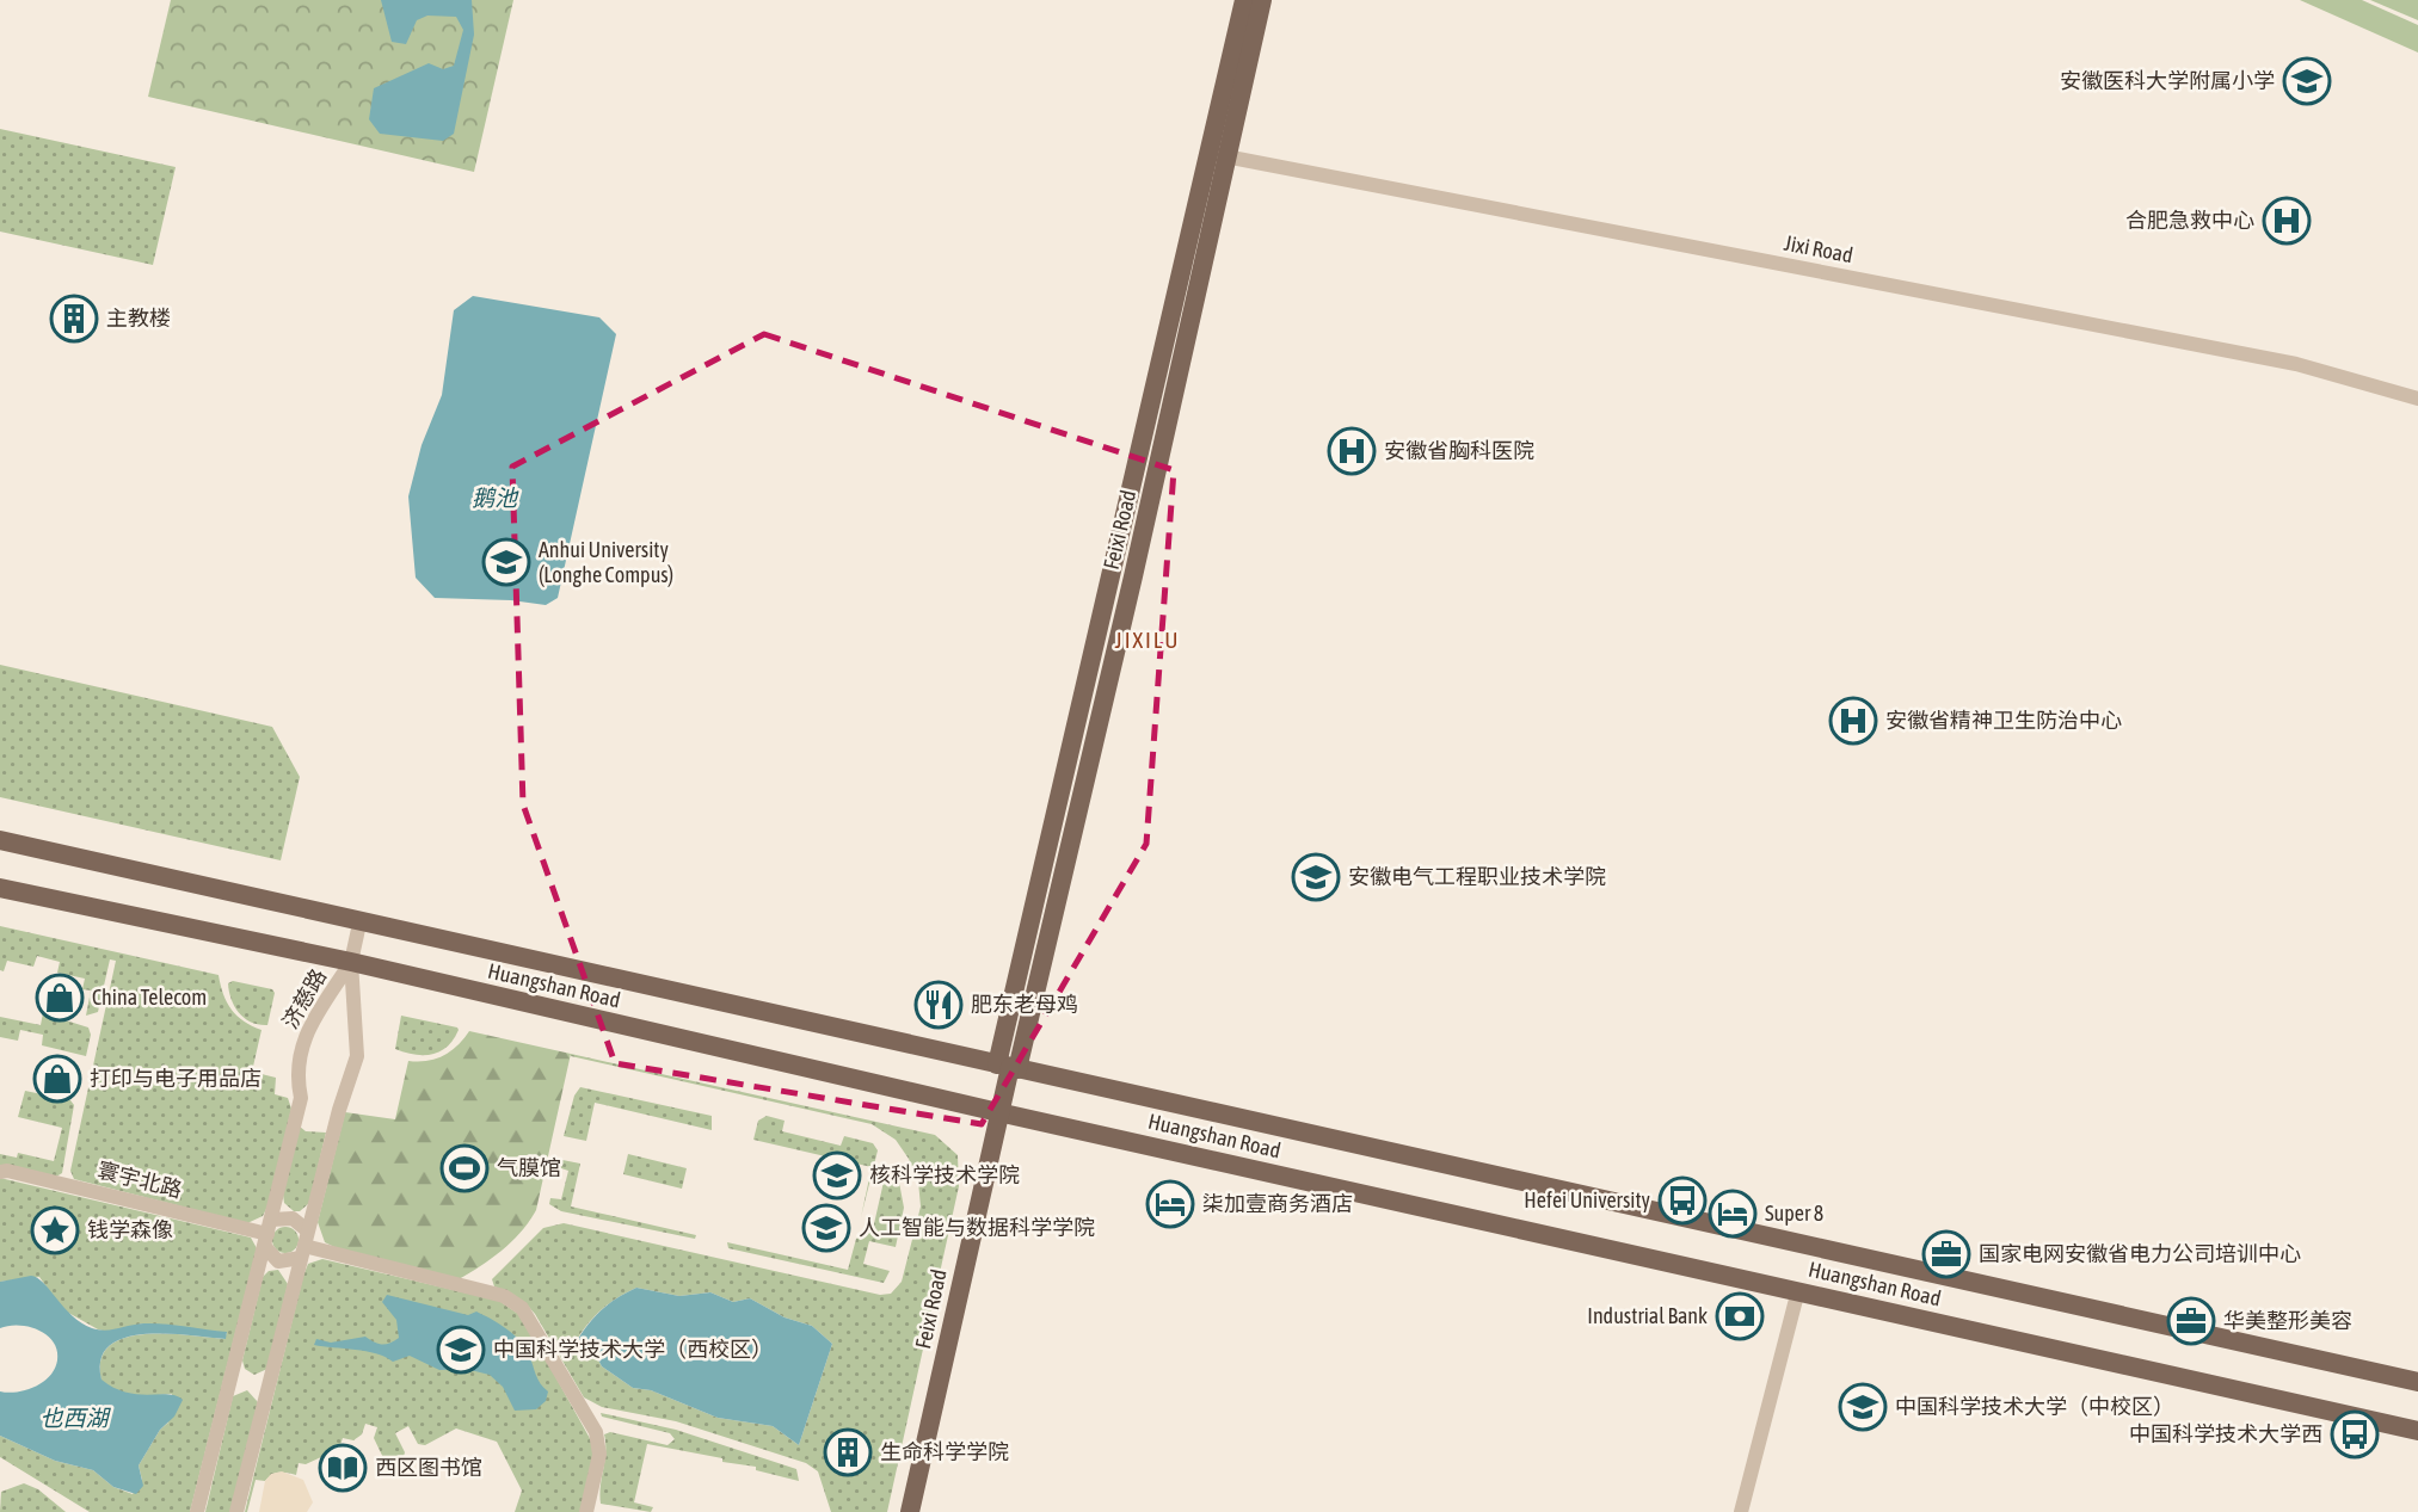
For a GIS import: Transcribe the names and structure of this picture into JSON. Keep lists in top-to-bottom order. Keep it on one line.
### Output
{"streets":{"main road":["Feixi Road","Huangshan Road"],"street":["Jixi Road","济慈路","寰宇北路"]},"crossings":[["Jixi Road","Feixi Road"],["Feixi Road","Huangshan Road"],["Huangshan Road","济慈路"],["济慈路","寰宇北路"]],"districts":["JIXILU"],"water":["鹅池","也西湖"],"places":{"school or university":["安徽医科大学附属小学","Anhui University (Longhe Compus)","安徽电气工程职业技术学院","核科学技术学院","人工智能与数据科学学院","中国科学技术大学（西校区）","中国科学技术大学（中校区）"],"hospital":["合肥急救中心","安徽省胸科医院","安徽省精神卫生防治中心"],"building":["主教楼","生命科学学院"],"shop":["China Telecom","打印与电子用品店"],"restaurant":["肥东老母鸡"],"sports":["气膜馆"],"bus stop":["Hefei University","中国科学技术大学西"],"hotel":["柒加壹商务酒店","Super 8"],"place":["钱学森像"],"office":["国家电网安徽省电力公司培训中心","华美整形美容"],"bank":["Industrial Bank"],"library":["西区图书馆"]}}
